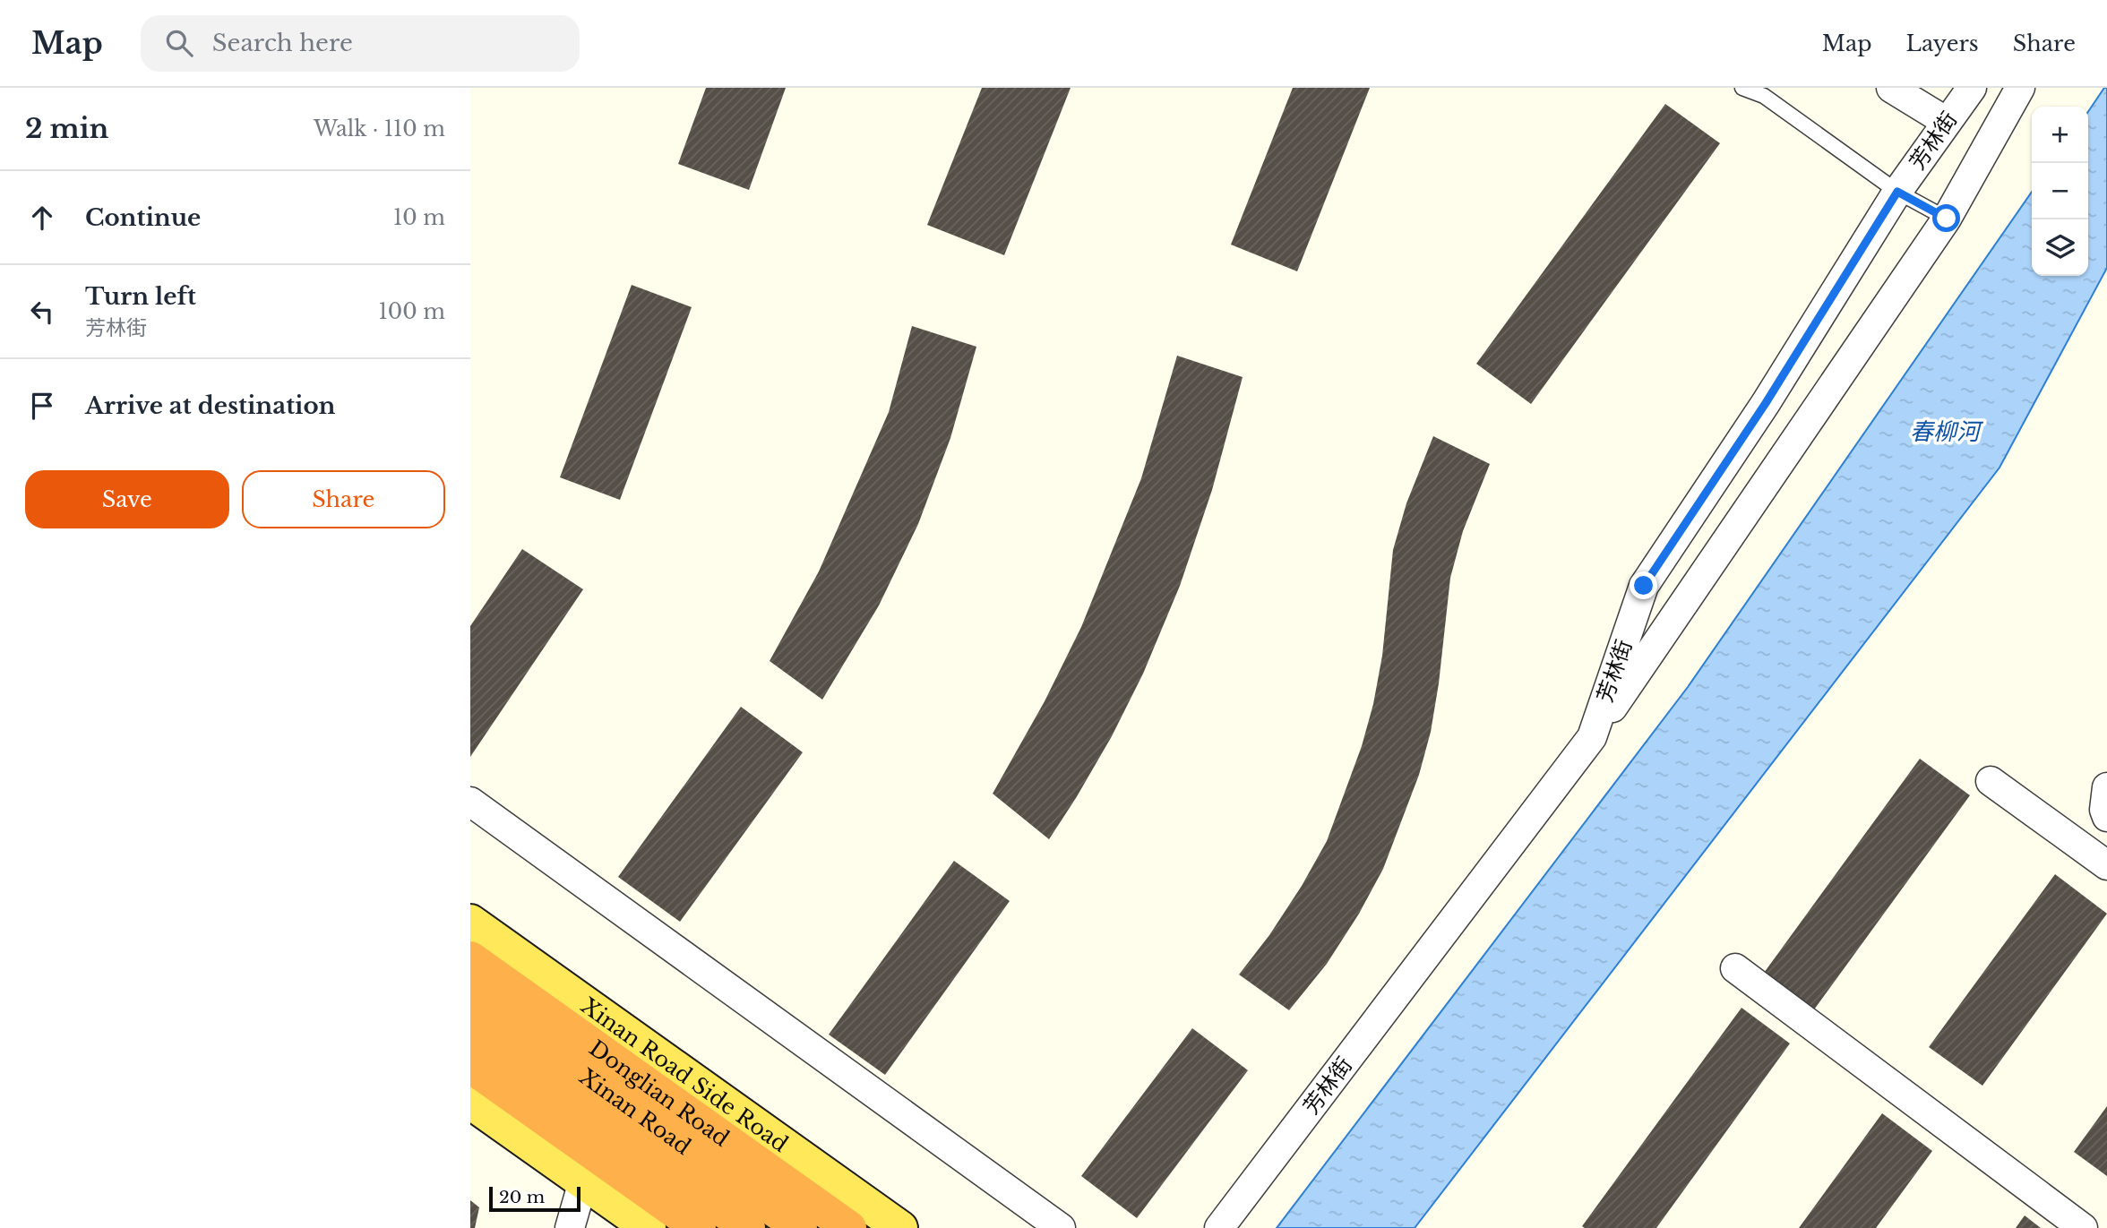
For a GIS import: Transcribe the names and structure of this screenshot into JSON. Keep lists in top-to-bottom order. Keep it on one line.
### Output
{"streets":{"highway":["Donglian Road","Xinan Road"],"main road":["Xinan Road Side Road"],"street":["芳林街"]},"water":["春柳河"],"scale_bar":"20 m","page":{"header":"Map","search":"Search here","nav":["Map","Layers","Share"],"heading":["2 min","Walk · 110 m"],"map_buttons":["+","−"],"list":[["Continue","10 m"],["Turn left","芳林街","100 m"],"Arrive at destination"],"buttons":["Save","Share"],"scale":"20 m"}}
